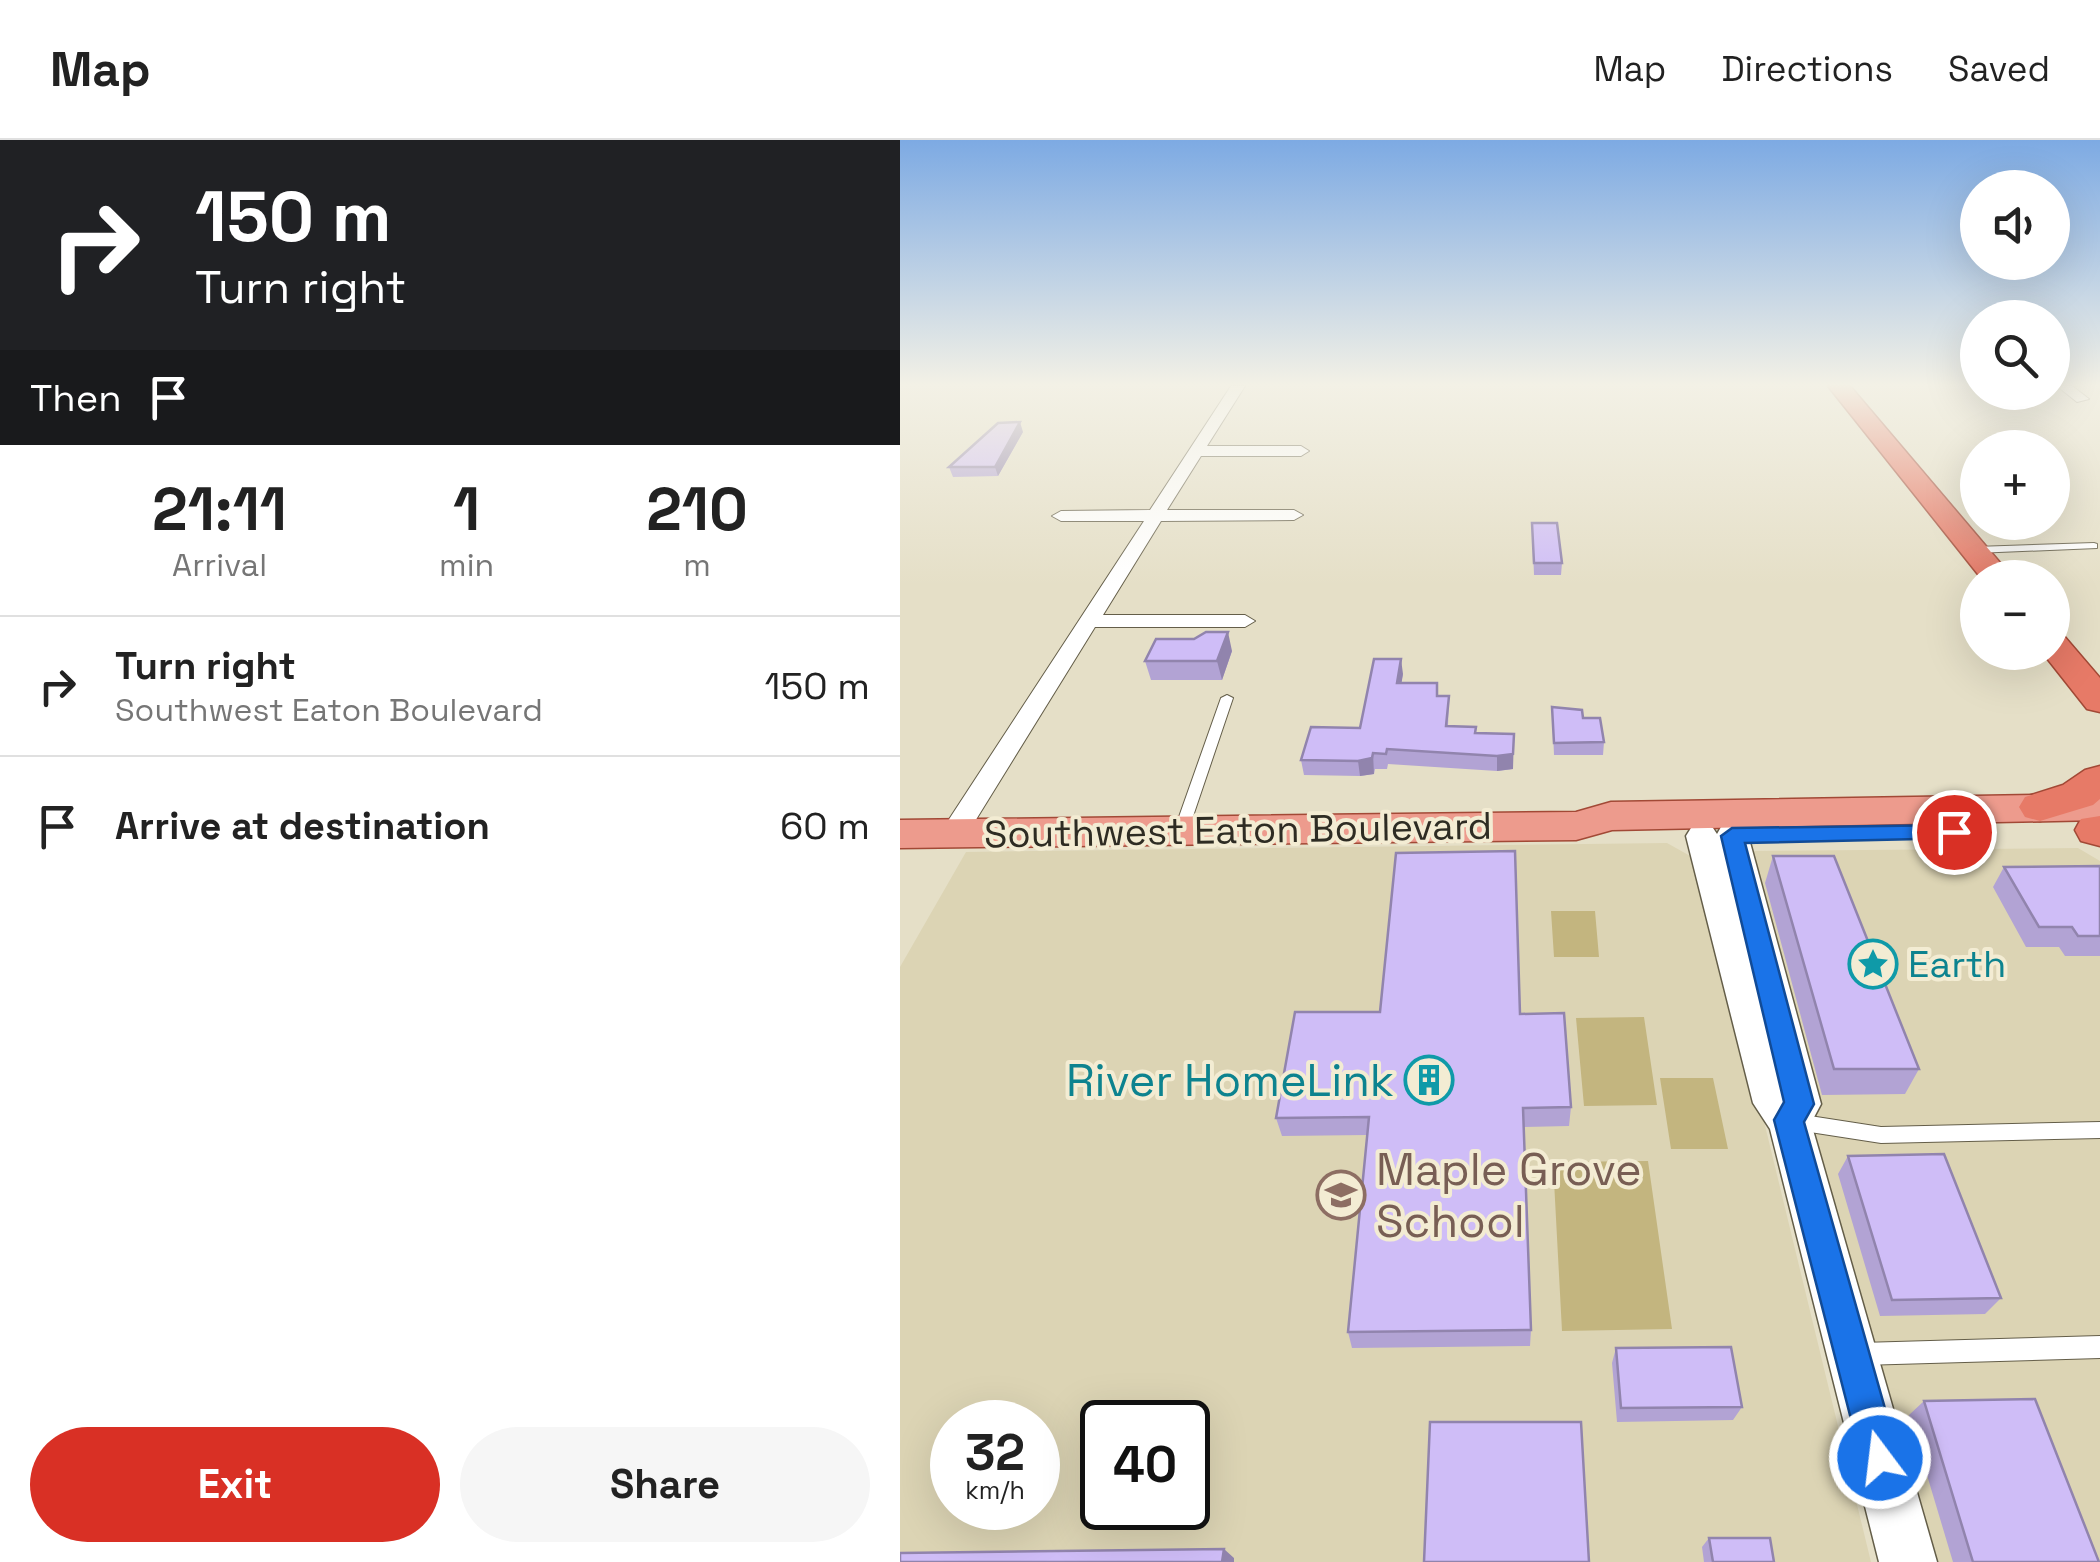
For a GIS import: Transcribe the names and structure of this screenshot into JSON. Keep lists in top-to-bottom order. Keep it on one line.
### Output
{"streets":{"main road":["Southwest Eaton Boulevard"]},"places":{"place":["Earth"],"building":["River HomeLink"],"school or university":["Maple Grove School"]},"page":{"header":"Map","nav":["Map","Directions","Saved"],"turn":["150 m","Turn right"],"map_buttons":["+","−"],"then":"Then","eta":["21:11","Arrival","1","min","210","m"],"list":[{"name":"Turn right","note":"Southwest Eaton Boulevard","value":"150 m"},{"name":"Arrive at destination","value":"60 m"}],"speed":"32 km/h","limit":"40","buttons":["Exit","Share"]}}
